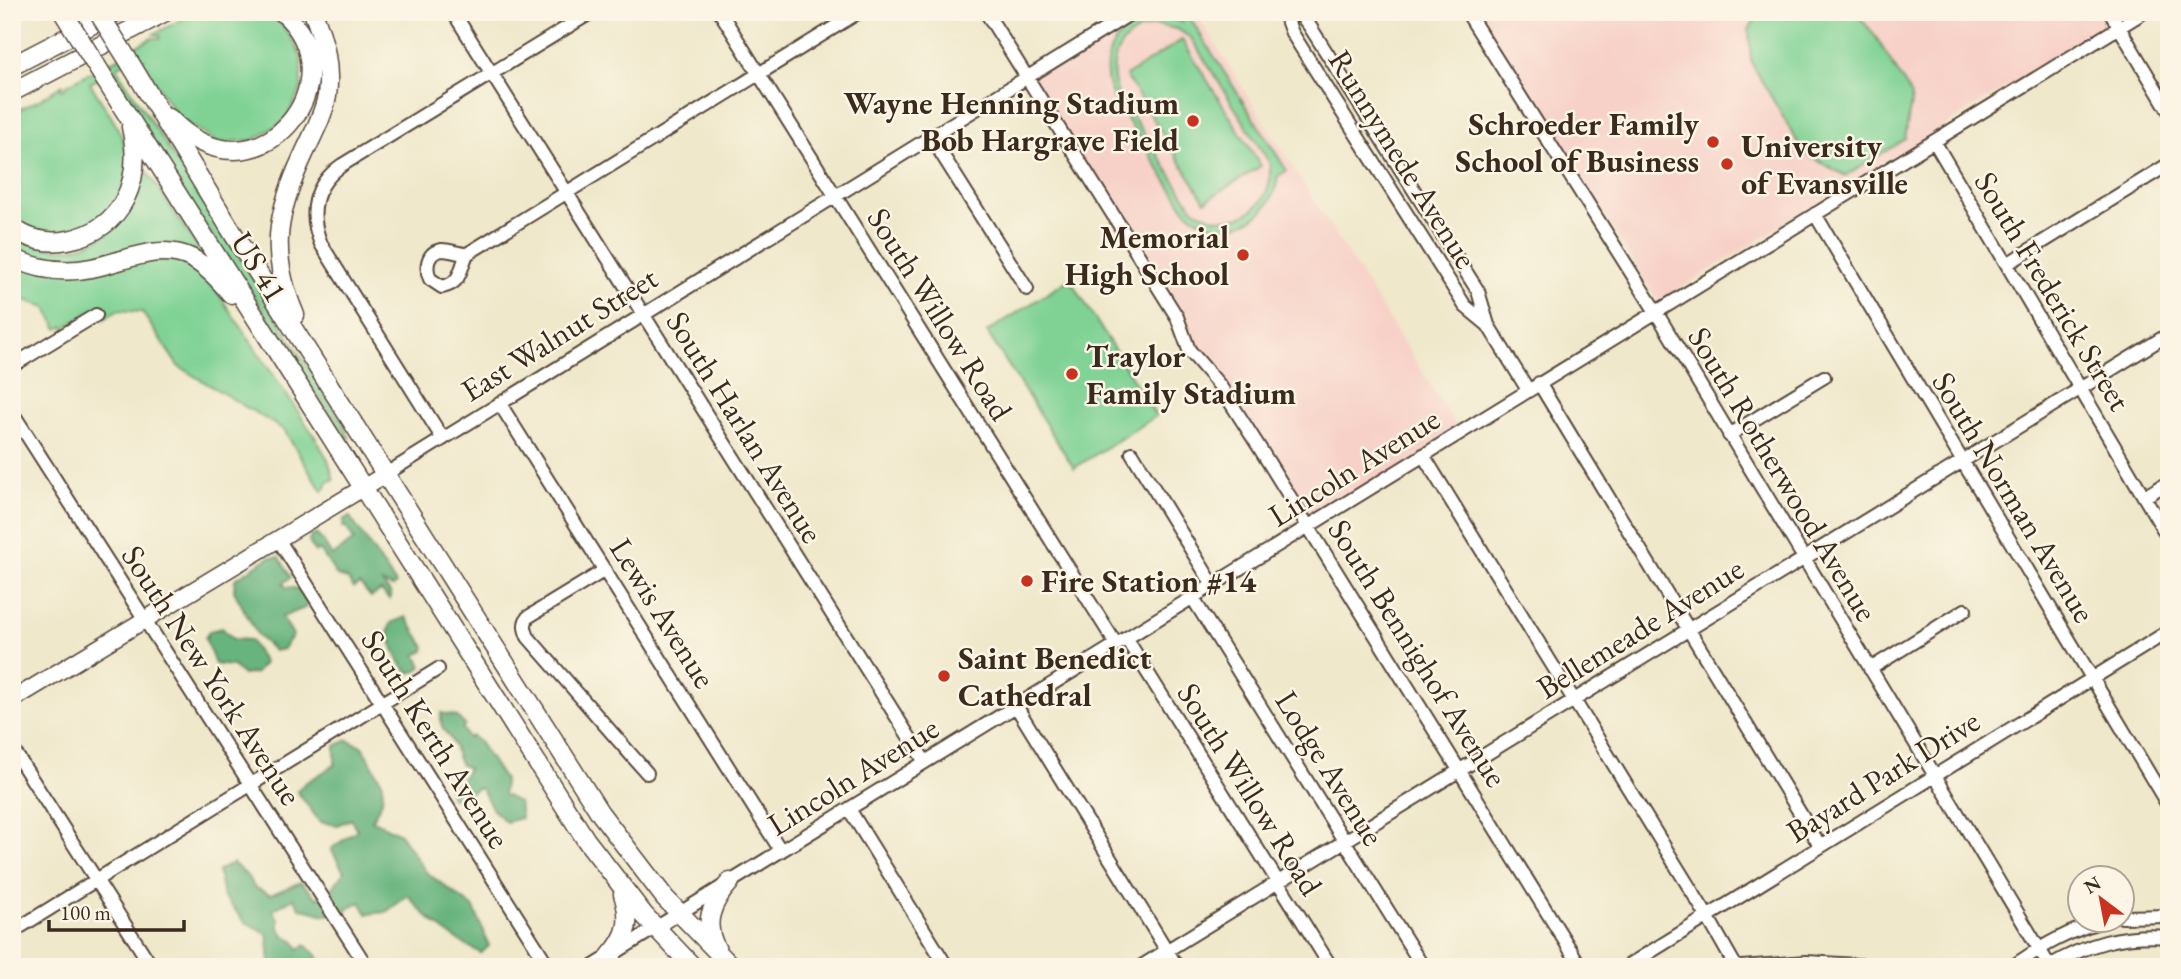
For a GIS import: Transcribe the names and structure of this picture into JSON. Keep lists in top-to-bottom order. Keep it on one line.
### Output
{"streets":{"highway":["US 41"],"main road":["East Walnut Street"],"street":["Runnymede Avenue","South Frederick Street","South Willow Road","South Harlan Avenue","Lincoln Avenue","South Rotherwood Avenue","South Norman Avenue","Lewis Avenue","Bellemeade Avenue","South Bennighof Avenue","South New York Avenue","South Kerth Avenue","Lodge Avenue","Bayard Park Drive"]},"crossings":[["Runnymede Avenue","Lincoln Avenue"],["Runnymede Avenue","Bellemeade Avenue"],["Runnymede Avenue","Bayard Park Drive"],["US 41","East Walnut Street"],["US 41","Lincoln Avenue"],["South Frederick Street","Lincoln Avenue"],["South Frederick Street","Bellemeade Avenue"],["South Willow Road","East Walnut Street"],["South Willow Road","Lincoln Avenue"],["South Willow Road","Bellemeade Avenue"],["East Walnut Street","South Harlan Avenue"],["East Walnut Street","Lewis Avenue"],["East Walnut Street","South Bennighof Avenue"],["East Walnut Street","South New York Avenue"],["East Walnut Street","South Kerth Avenue"],["South Harlan Avenue","Lincoln Avenue"],["Lincoln Avenue","South Rotherwood Avenue"],["Lincoln Avenue","South Norman Avenue"],["Lincoln Avenue","Lewis Avenue"],["Lincoln Avenue","South Bennighof Avenue"],["Lincoln Avenue","Lodge Avenue"],["South Rotherwood Avenue","Bellemeade Avenue"],["South Rotherwood Avenue","Bayard Park Drive"],["South Norman Avenue","Bellemeade Avenue"],["South Norman Avenue","Bayard Park Drive"],["Bellemeade Avenue","South Bennighof Avenue"],["Bellemeade Avenue","Lodge Avenue"]],"places":["Wayne Henning Stadium Bob Hargrave Field","Schroeder Family School of Business","University of Evansville","Memorial High School","Traylor Family Stadium","Fire Station #14","Saint Benedict Cathedral"],"scale_bar":"100 m","north":"top left"}
